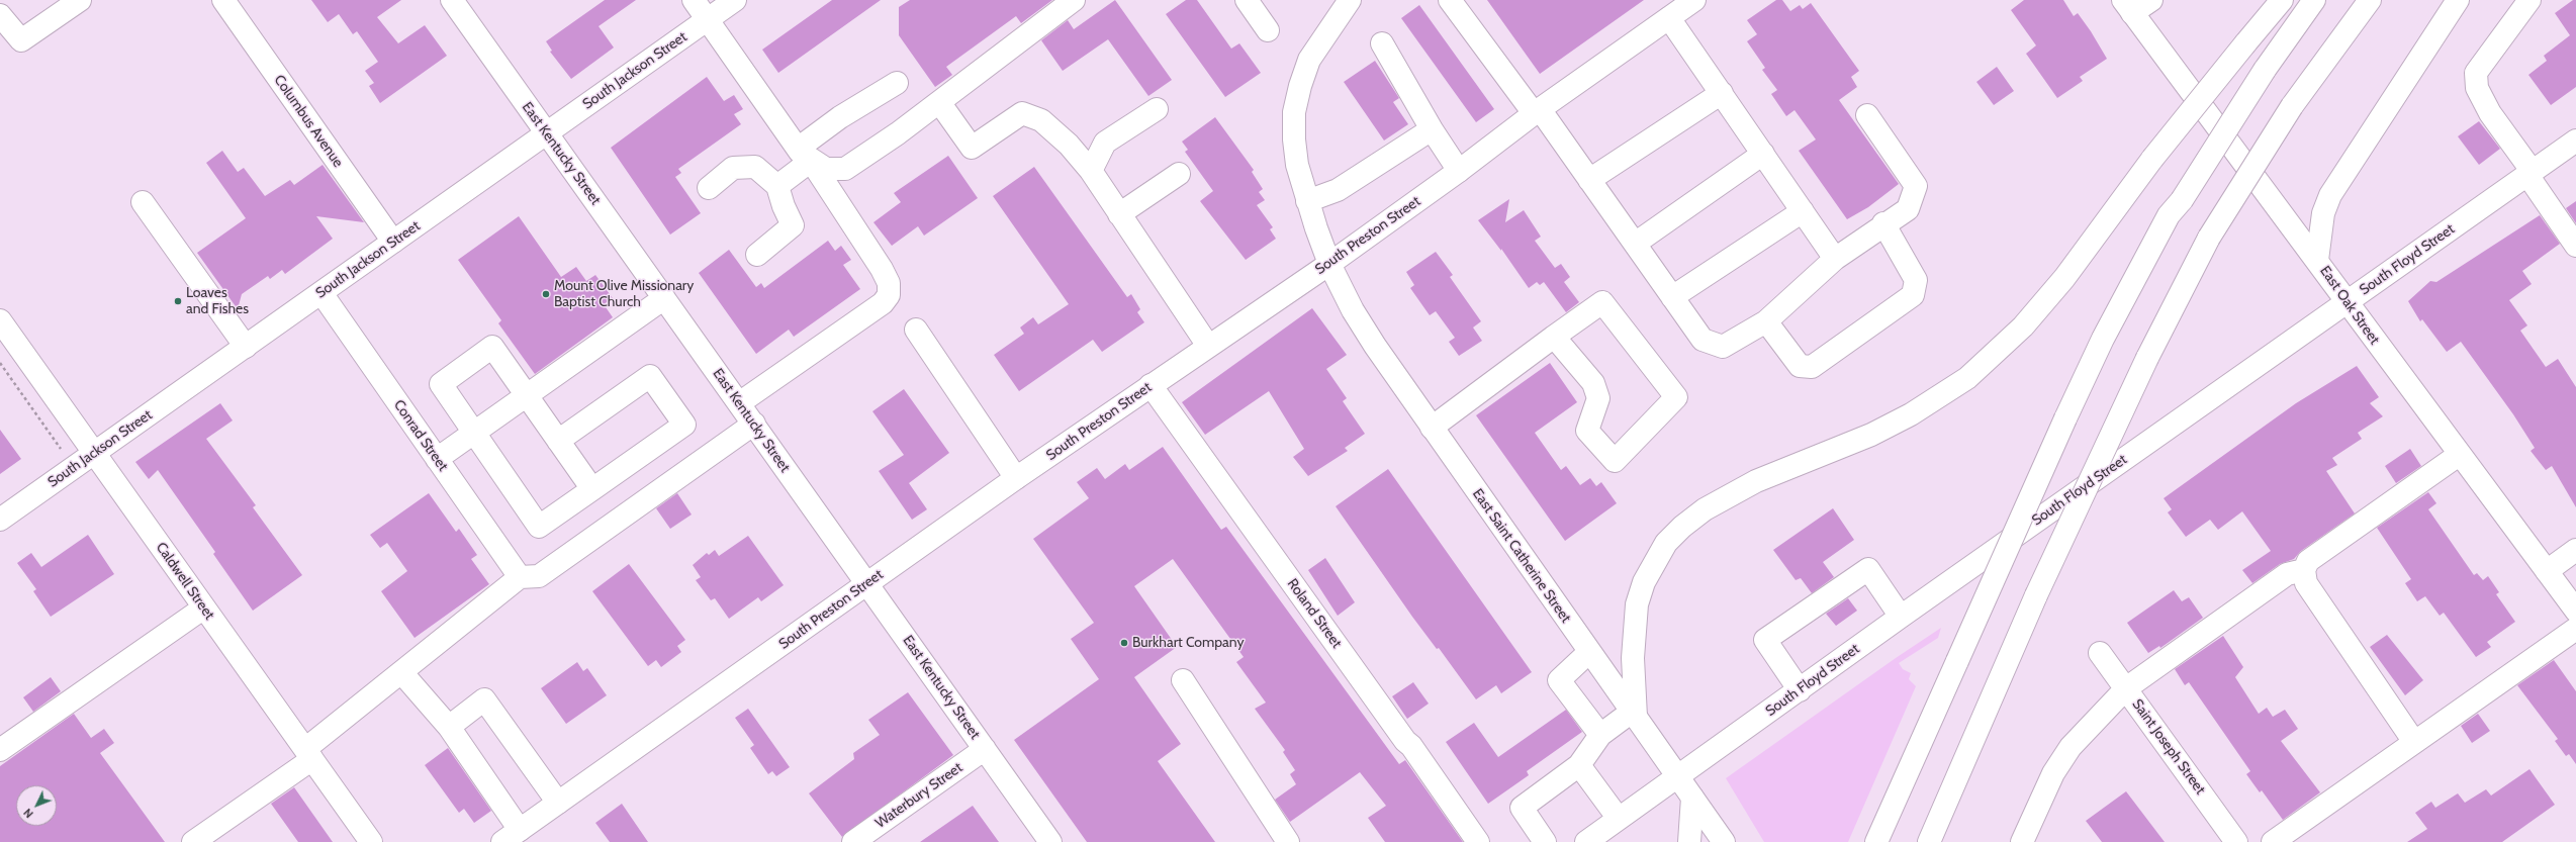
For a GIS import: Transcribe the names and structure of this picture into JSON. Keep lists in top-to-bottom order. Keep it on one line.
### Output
{"streets":{"main road":["South Jackson Street","Columbus Avenue","East Kentucky Street","South Preston Street","South Floyd Street","East Oak Street","Conrad Street","East Saint Catherine Street","Caldwell Street","Roland Street","Saint Joseph Street","Waterbury Street"]},"crossings":[["South Jackson Street","Columbus Avenue"],["South Jackson Street","East Kentucky Street"],["South Jackson Street","Conrad Street"],["South Jackson Street","Caldwell Street"],["East Kentucky Street","South Preston Street"],["East Kentucky Street","Waterbury Street"],["South Preston Street","East Saint Catherine Street"],["South Preston Street","Roland Street"],["South Floyd Street","East Oak Street"],["South Floyd Street","East Saint Catherine Street"]],"places":["Mount Olive Missionary Baptist Church","Loaves and Fishes","Burkhart Company"],"north":"bottom left"}
